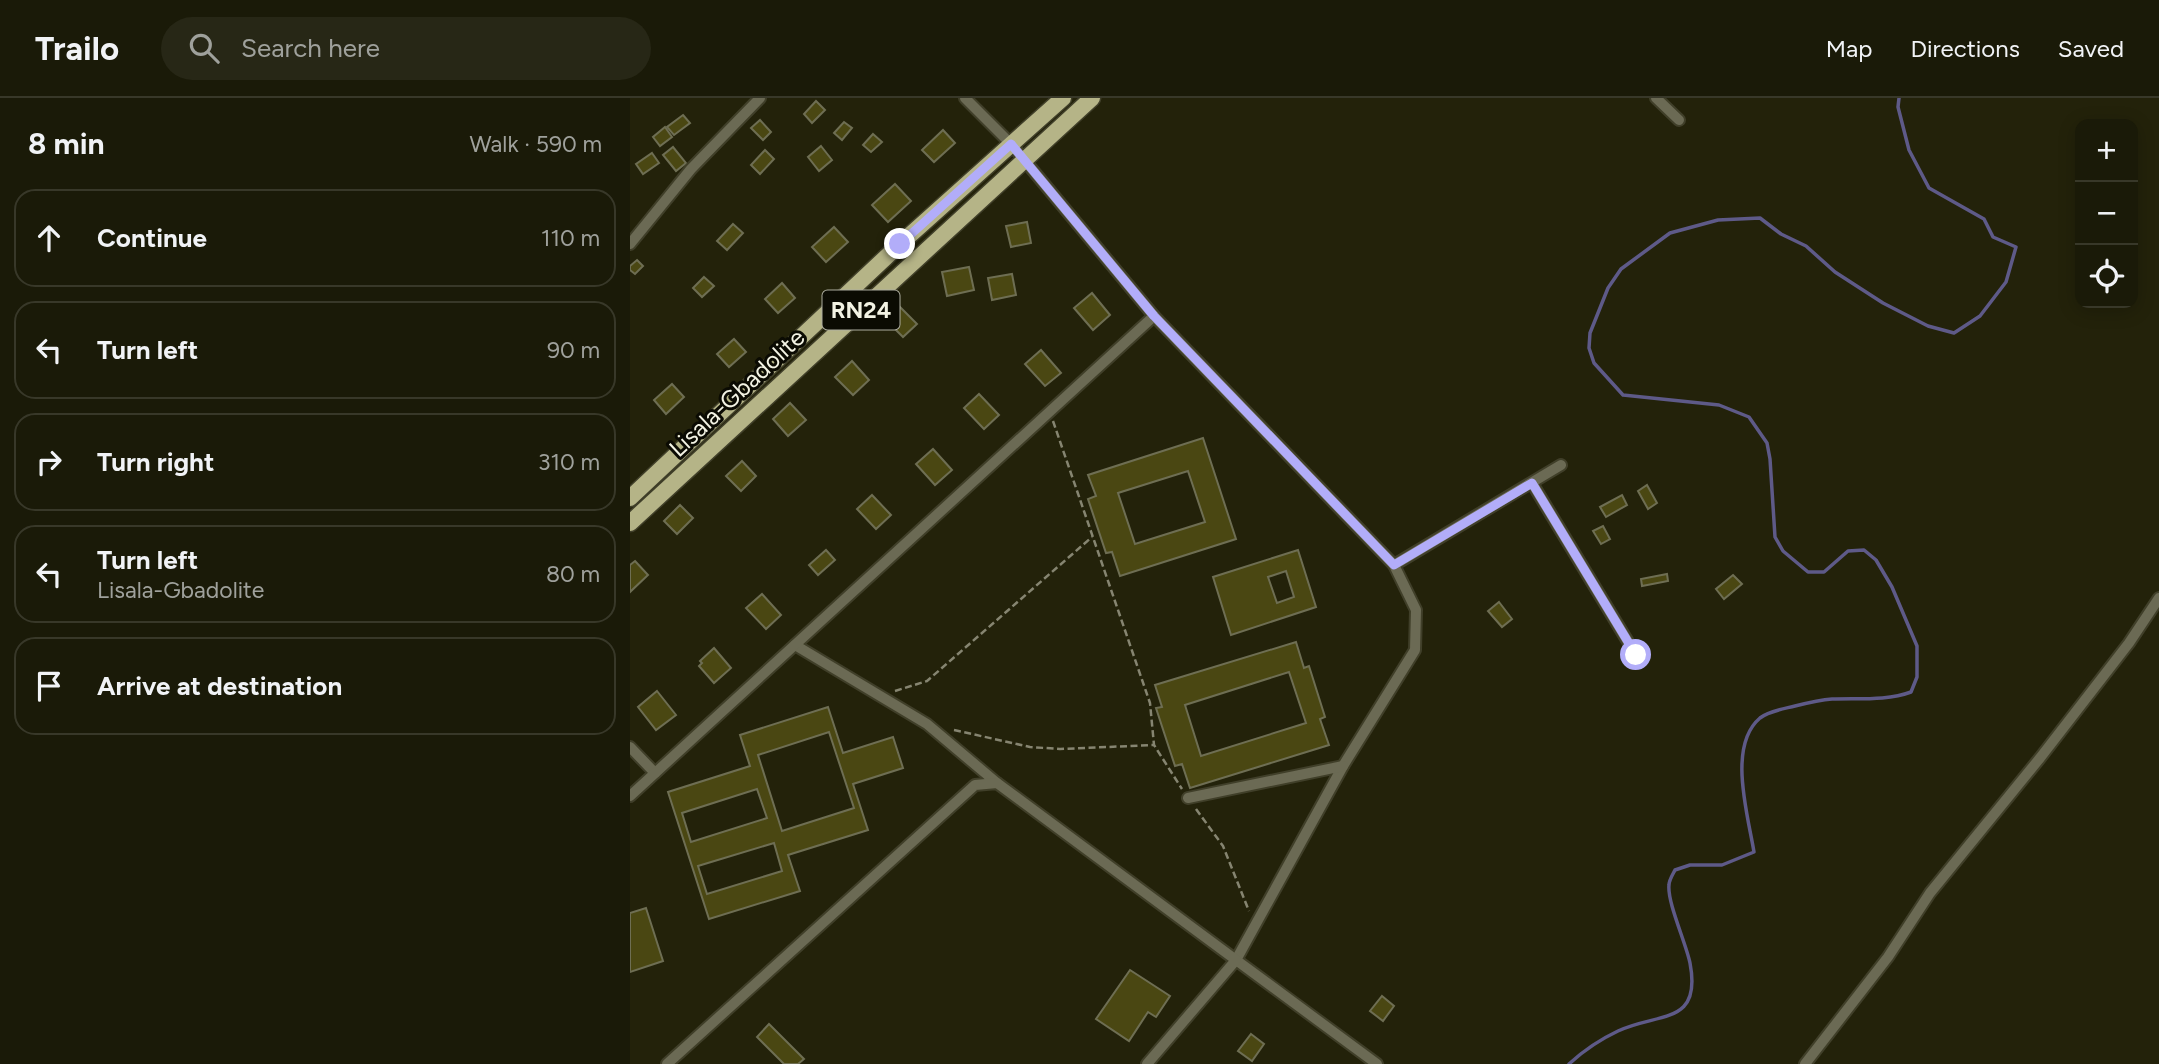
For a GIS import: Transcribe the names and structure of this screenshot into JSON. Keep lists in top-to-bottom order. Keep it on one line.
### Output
{"streets":{"main road":["RN24","Lisala-Gbadolite"]},"page":{"header":"Trailo","search":"Search here","nav":["Map","Directions","Saved"],"heading":["8 min","Walk · 590 m"],"map_buttons":["+","−"],"list":[["Continue","110 m"],["Turn left","90 m"],["Turn right","310 m"],["Turn left","Lisala-Gbadolite","80 m"],"Arrive at destination"]}}
